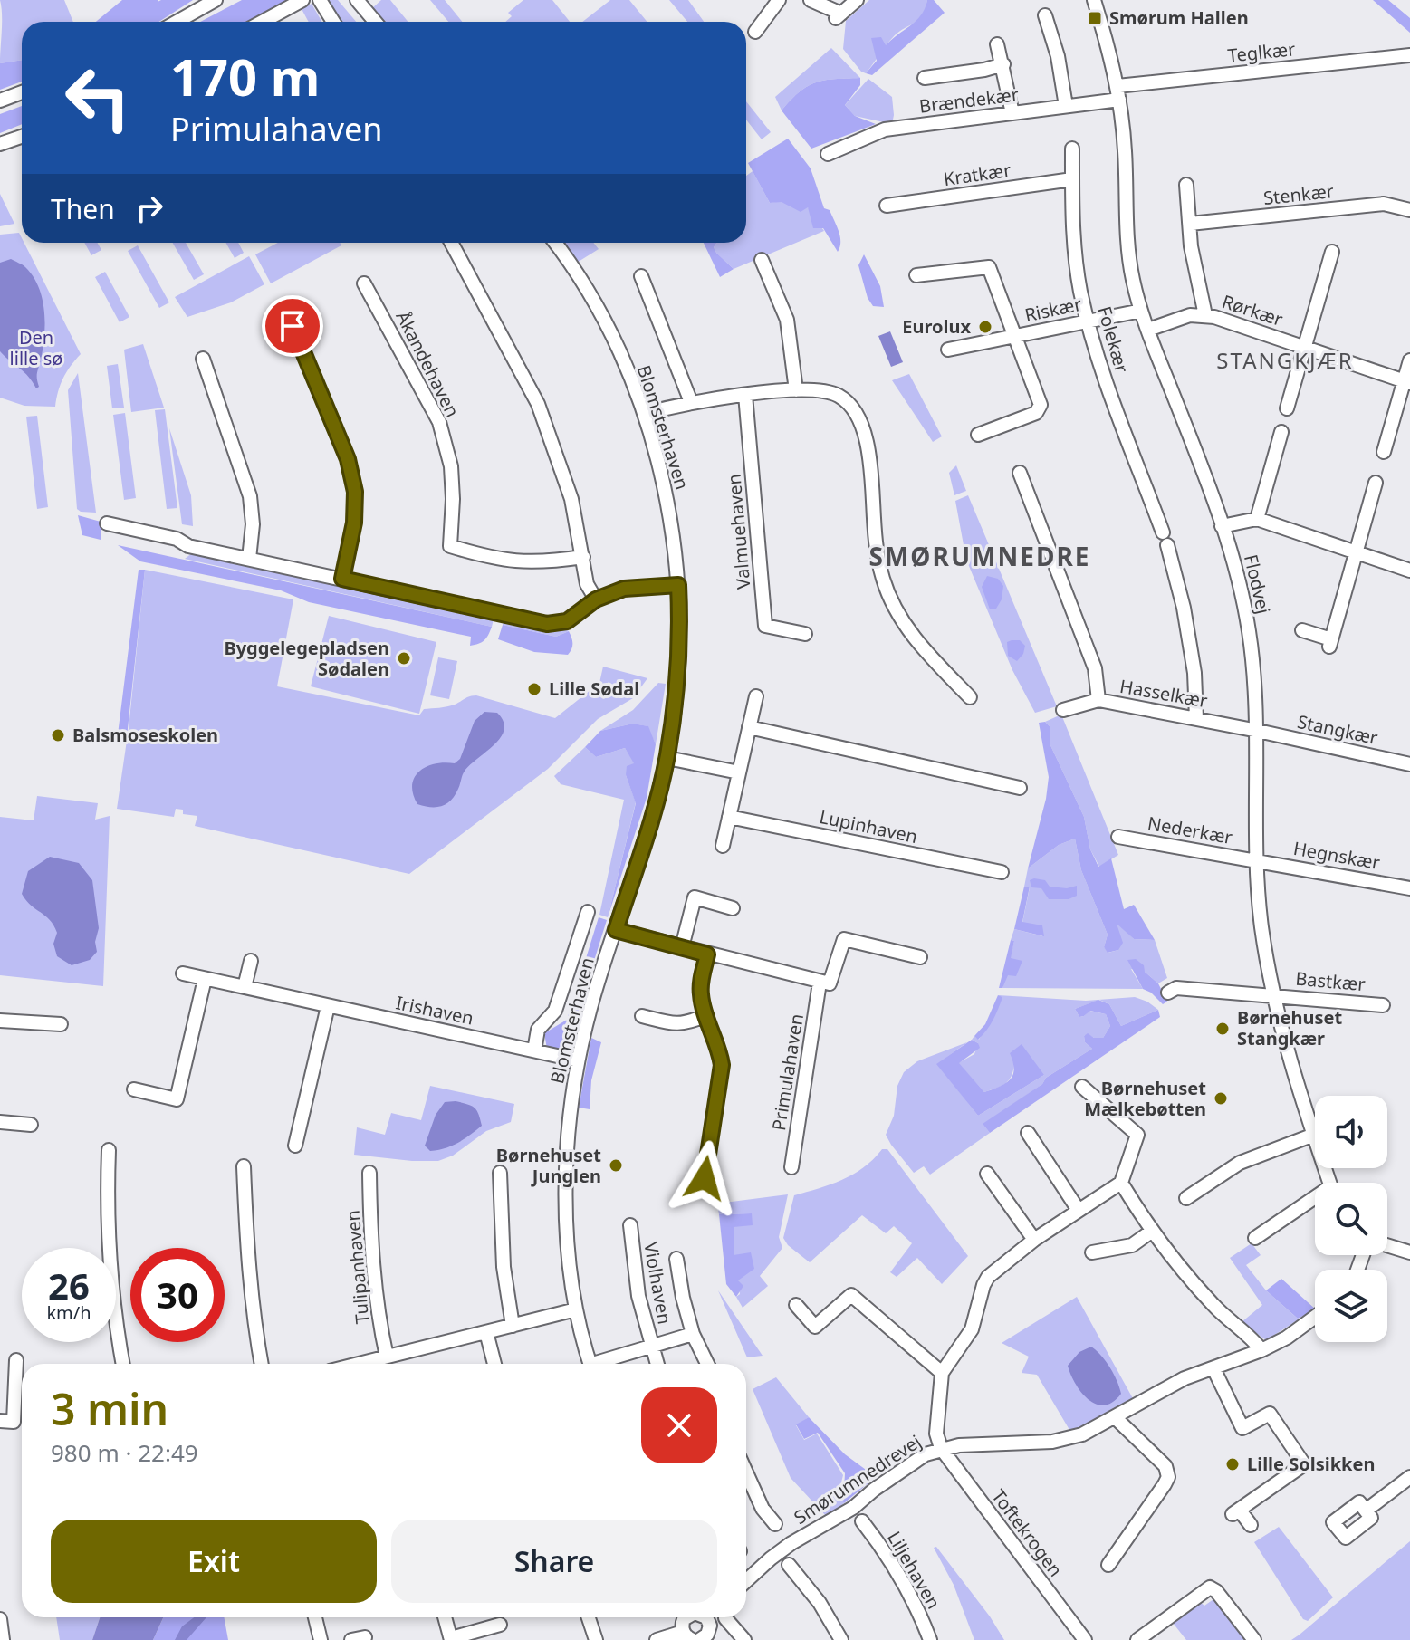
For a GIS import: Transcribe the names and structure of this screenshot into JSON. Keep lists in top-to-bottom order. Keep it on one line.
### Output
{"streets":{"street":["Teglkær","Brændekær","Kratkær","Stenkær","Riskær","Rørkær","Folekær","Åkandehaven","Blomsterhaven","Valmuehaven","Flodvej","Hasselkær","Stangkær","Lupinhaven","Nederkær","Hegnskær","Bastkær","Irishaven","Primulahaven","Tulipanhaven","Violhaven","Smørumnedrevej","Toftekrogen","Liljehaven"]},"crossings":[["Teglkær","Flodvej"],["Brændekær","Flodvej"],["Kratkær","Folekær"],["Riskær","Folekær"],["Riskær","Flodvej"],["Rørkær","Flodvej"],["Folekær","Hasselkær"],["Blomsterhaven","Irishaven"],["Flodvej","Hasselkær"],["Flodvej","Stangkær"],["Flodvej","Nederkær"],["Flodvej","Hegnskær"],["Flodvej","Bastkær"],["Hasselkær","Stangkær"],["Nederkær","Hegnskær"],["Smørumnedrevej","Toftekrogen"]],"districts":["STANGKJÆR","SMØRUMNEDRE"],"parks":["Den lille sø"],"places":{"transit":["Smørum Hallen"],"other":["Eurolux","Byggelegepladsen Sødalen","Lille Sødal","Balsmoseskolen","Børnehuset Stangkær","Børnehuset Mælkebøtten","Børnehuset Junglen","Lille Solsikken"]},"page":{"turn":["170 m","Primulahaven"],"then":"Then","speed":"26 km/h","limit":"30","heading":["3 min","980 m · 22:49"],"buttons":["Exit","Share"]}}
